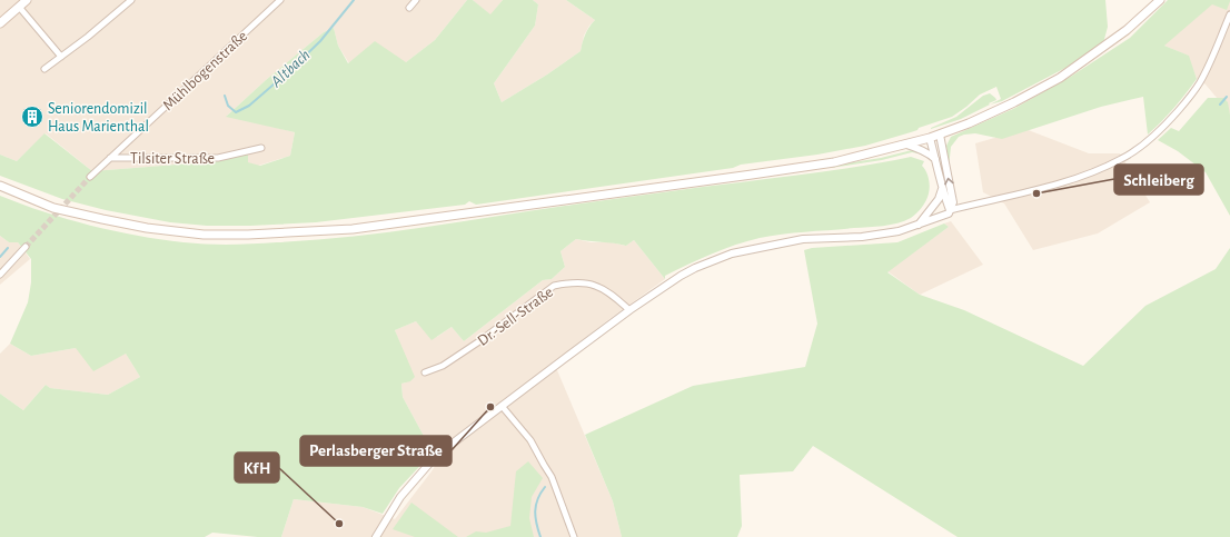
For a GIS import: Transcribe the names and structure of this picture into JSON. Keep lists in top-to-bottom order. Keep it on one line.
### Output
{"streets":{"street":["Mühlbogenstraße","Tilsiter Straße","Dr.-Sell-Straße"]},"crossings":[["Mühlbogenstraße","Tilsiter Straße"]],"water":["Altbach"],"places":{"building":["Seniorendomizil Haus Marienthal"],"other":["Schleiberg","Perlasberger Straße","KfH"]}}
